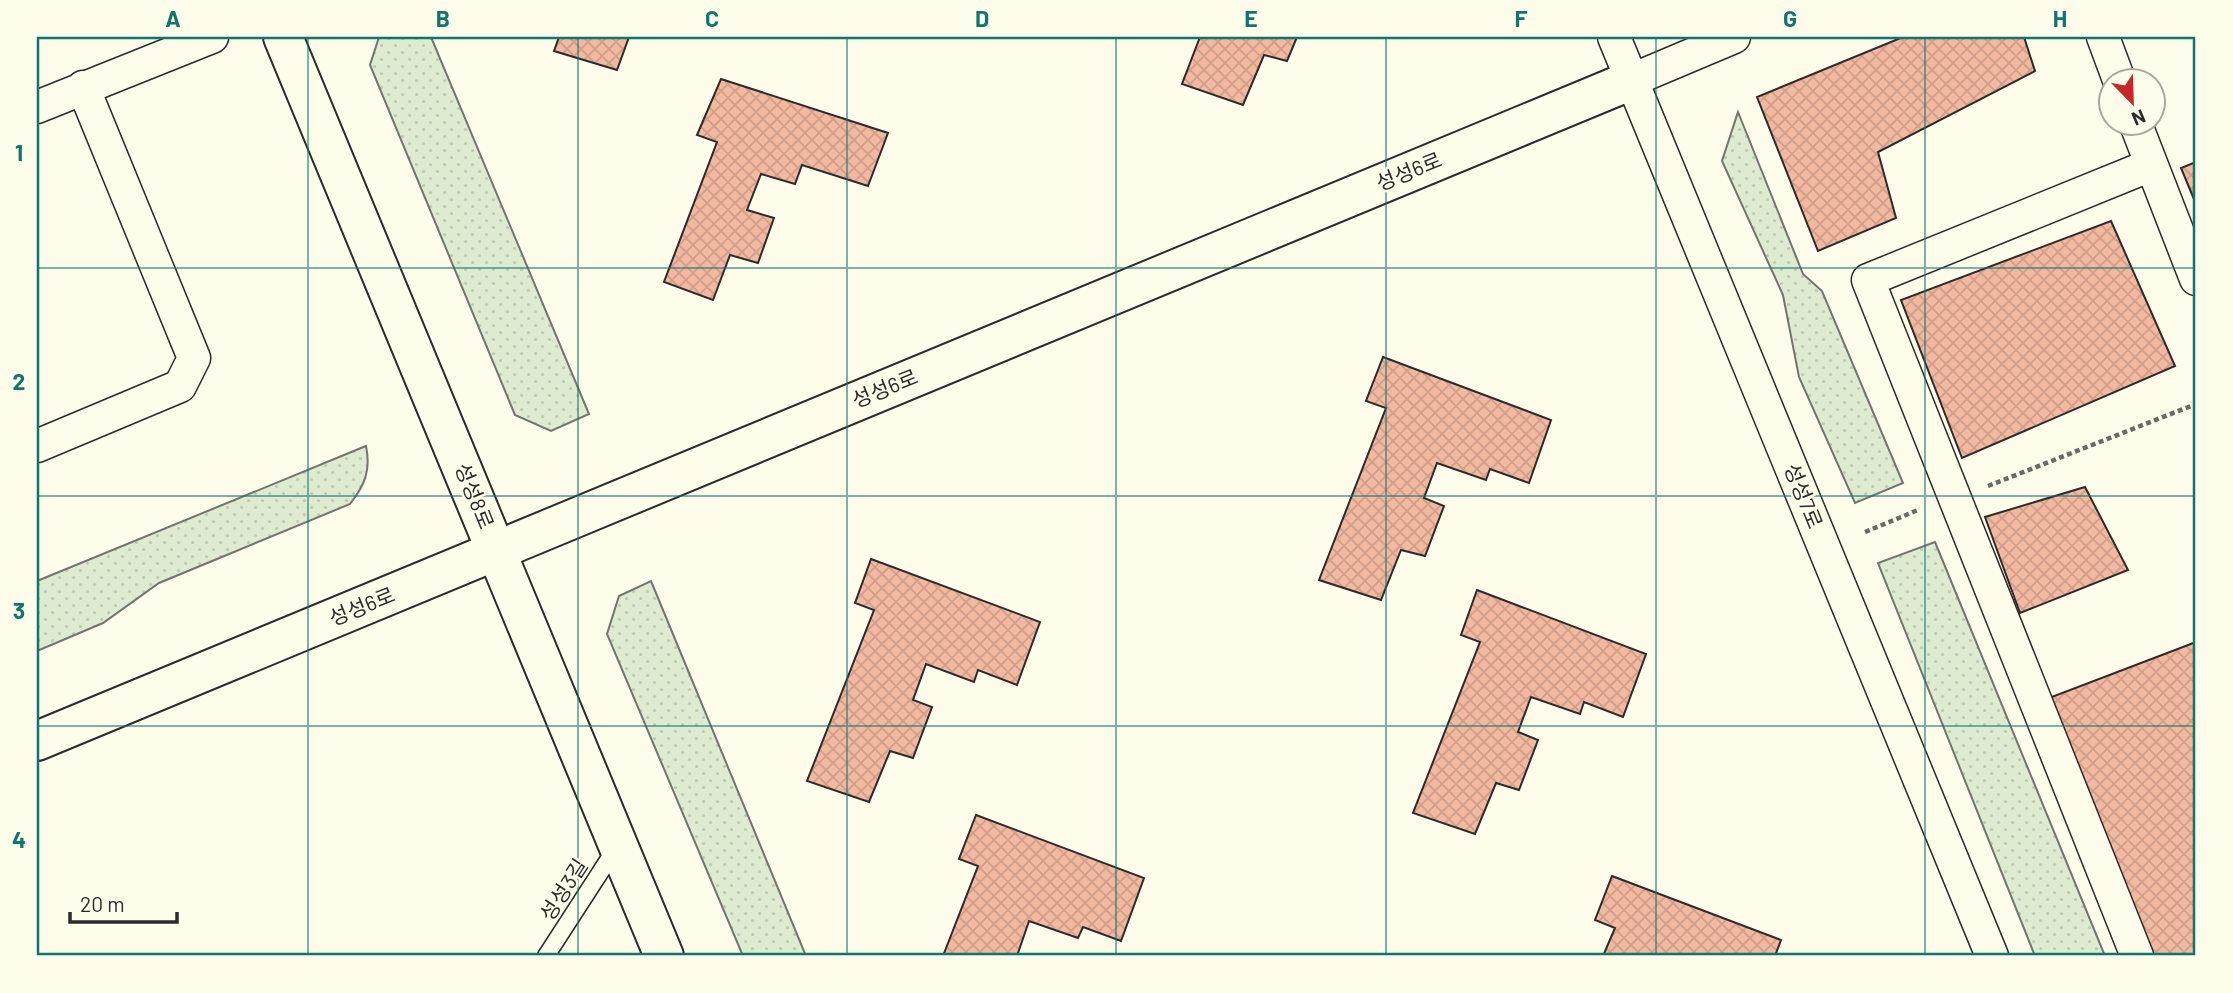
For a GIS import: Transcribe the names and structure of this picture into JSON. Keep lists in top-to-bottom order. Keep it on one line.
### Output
{"streets":{"street":["성성6로","성성8로","성성7로"],"lane":["성성3길"]},"crossings":[["성성6로","성성8로"],["성성6로","성성7로"],["성성8로","성성3길"]],"scale_bar":"20 m","north":"bottom right","grid":{"columns":["A","B","C","D","E","F","G","H"],"rows":["1","2","3","4"]}}
